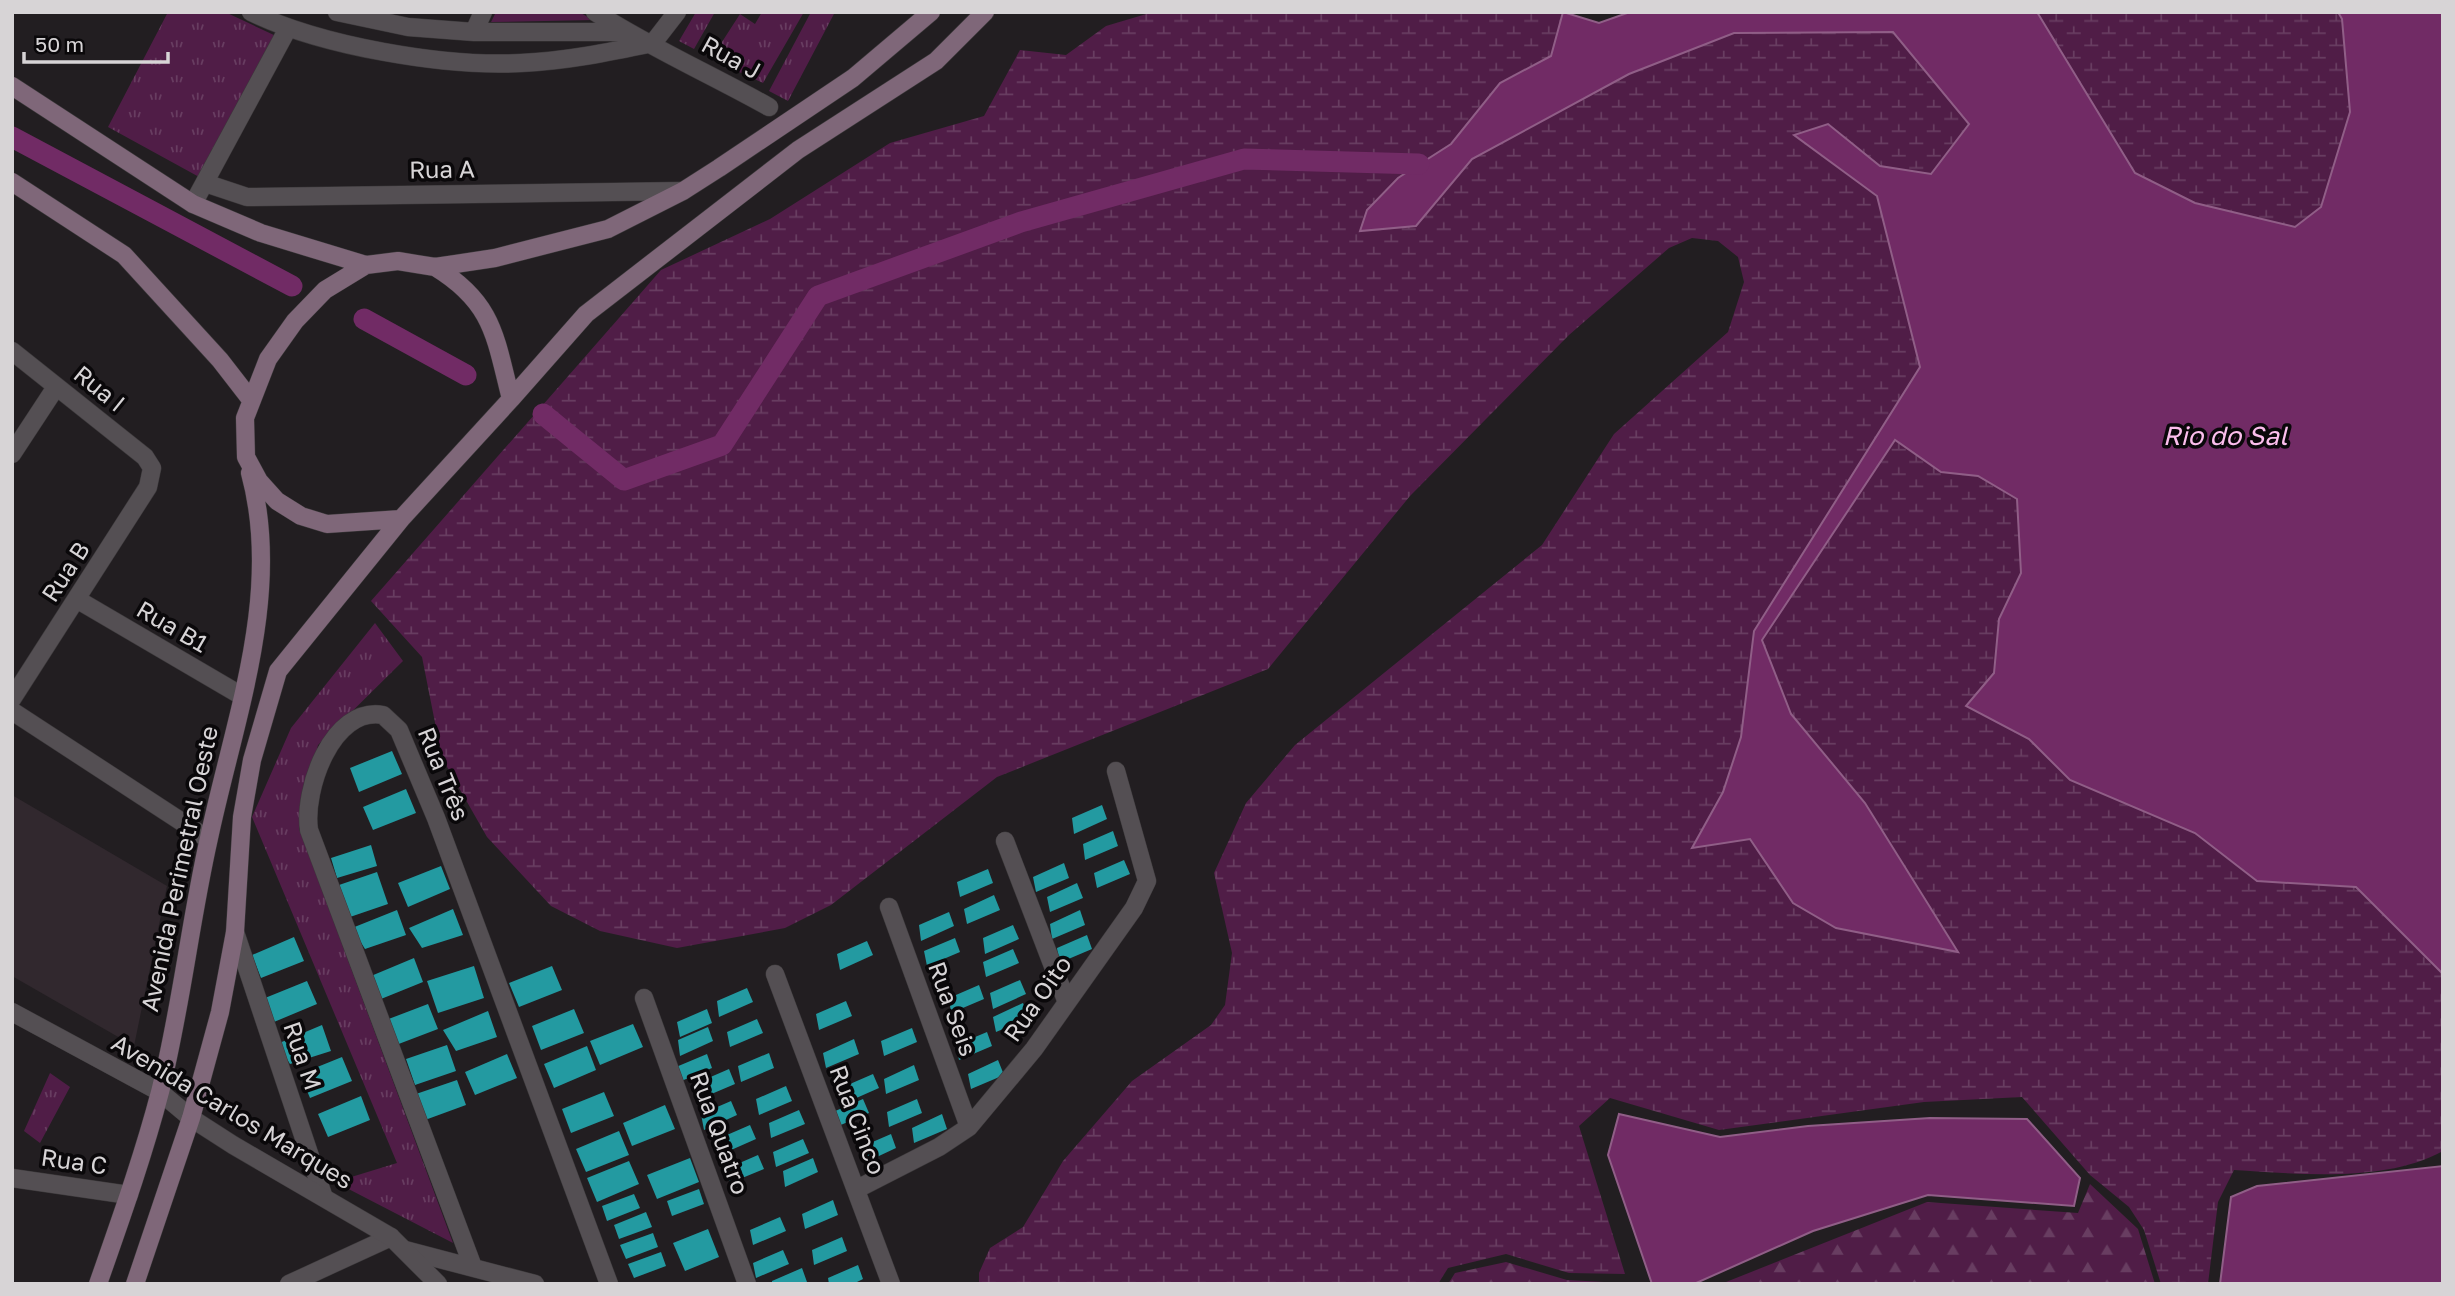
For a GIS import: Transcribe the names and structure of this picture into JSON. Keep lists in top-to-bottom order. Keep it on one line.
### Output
{"streets":{"main road":["Avenida Perimetral Oeste"],"street":["Rua J","Rua A","Rua I","Rua B","Rua B1","Rua Três","Rua Oito","Rua Seis","Rua M","Avenida Carlos Marques","Rua Cinco","Rua Quatro","Rua C"]},"crossings":[["Rua I","Rua B"],["Rua B","Rua B1"],["Rua B1","Avenida Perimetral Oeste"],["Avenida Perimetral Oeste","Rua M"],["Avenida Perimetral Oeste","Avenida Carlos Marques"],["Avenida Perimetral Oeste","Rua C"],["Rua Oito","Rua Seis"],["Rua Oito","Rua Cinco"],["Rua M","Avenida Carlos Marques"]],"water":["Rio do Sal"],"scale_bar":"50 m"}
